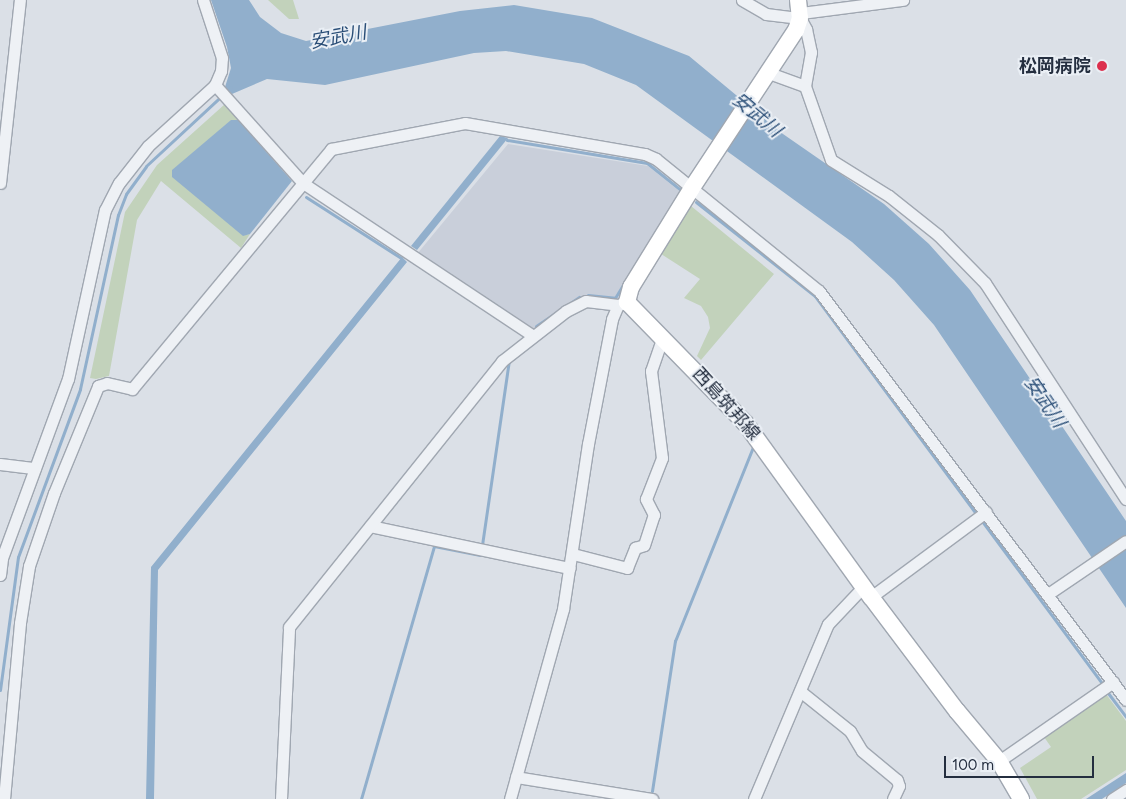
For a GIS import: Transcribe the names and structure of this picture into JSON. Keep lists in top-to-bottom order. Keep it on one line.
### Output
{"streets":{"main road":["西島筑邦線"]},"water":["安武川"],"places":["松岡病院"],"scale_bar":"100 m"}
